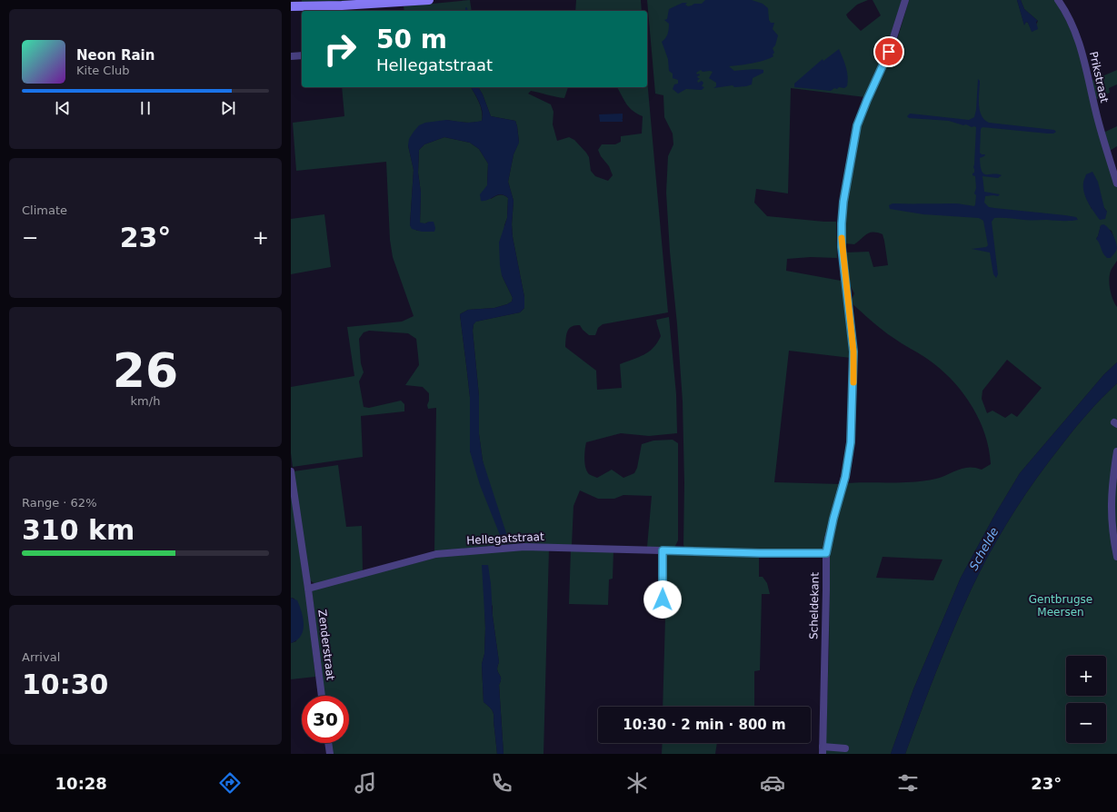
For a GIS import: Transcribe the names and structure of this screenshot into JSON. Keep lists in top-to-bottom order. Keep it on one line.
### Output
{"streets":{"street":["Prikstraat","Hellegatstraat","Scheldekant","Zenderstraat"]},"crossings":[["Hellegatstraat","Scheldekant"],["Hellegatstraat","Zenderstraat"]],"water":["Schelde"],"parks":["Gentbrugse Meersen"],"page":{"turn":["50 m","Hellegatstraat"],"song":["Neon Rain","Kite Club"],"tile":["Climate",["26","km/h"],["Range · 62%","310 km"],["Arrival","10:30"]],"heat":["−","23°","+"],"map_buttons":["+","−"],"limit":"30","trip":"10:30 · 2 min · 800 m","tabs":["10:28","23°"]}}
